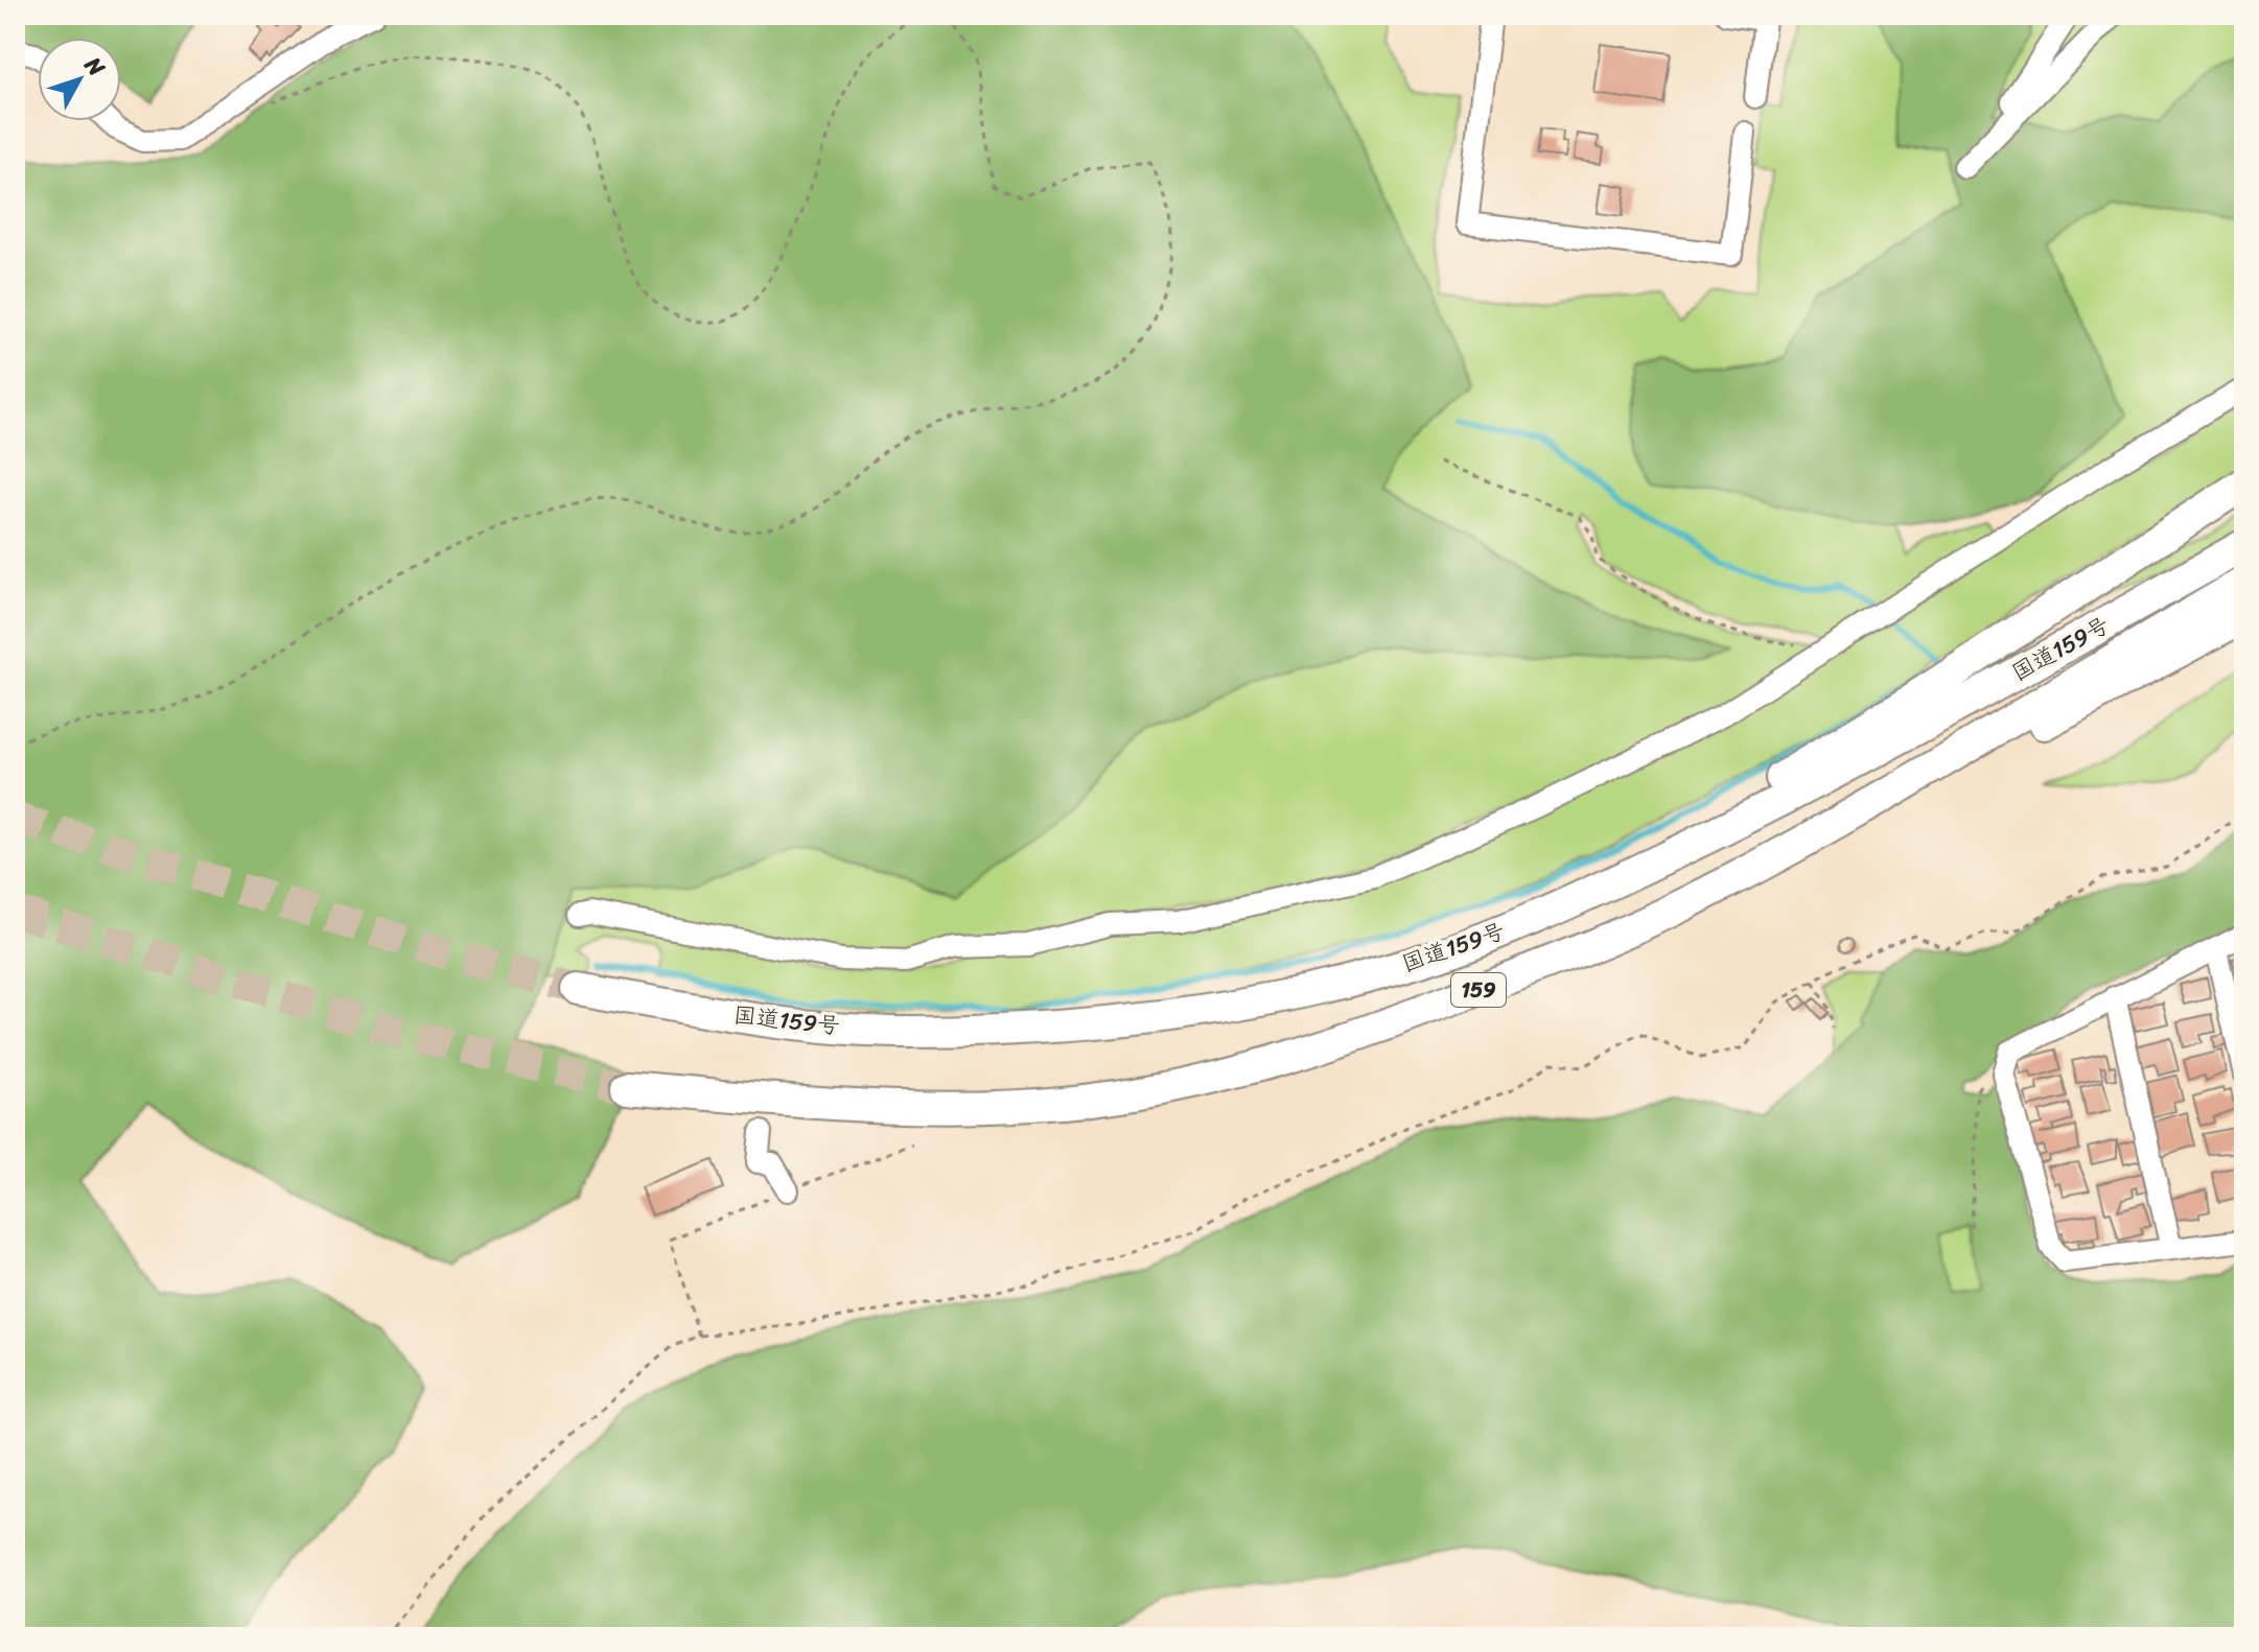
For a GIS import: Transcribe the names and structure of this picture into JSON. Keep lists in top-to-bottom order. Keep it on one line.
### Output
{"streets":{"highway":["国道159号","159"]},"crossings":[["国道159号","159"]],"north":"top right"}
